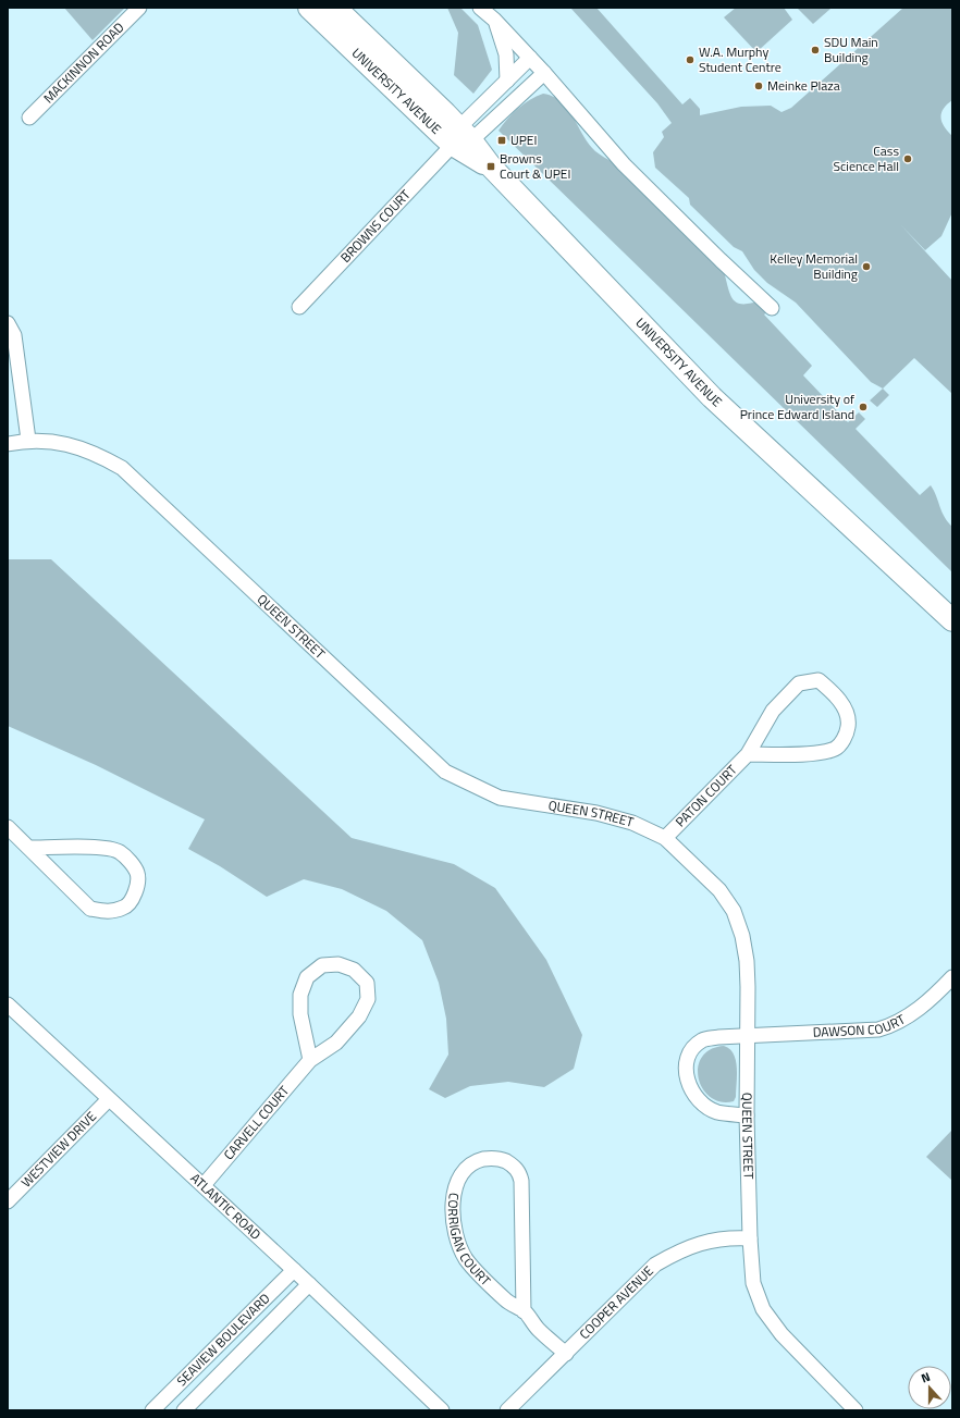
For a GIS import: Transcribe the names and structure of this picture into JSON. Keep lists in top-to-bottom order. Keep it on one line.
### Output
{"streets":{"main road":["UNIVERSITY AVENUE"],"street":["MACKINNON ROAD","BROWNS COURT","QUEEN STREET","PATON COURT","DAWSON COURT","CARVELL COURT","WESTVIEW DRIVE","ATLANTIC ROAD","CORRIGAN COURT","COOPER AVENUE","SEAVIEW BOULEVARD"]},"crossings":[["UNIVERSITY AVENUE","BROWNS COURT"],["QUEEN STREET","PATON COURT"],["QUEEN STREET","DAWSON COURT"],["QUEEN STREET","COOPER AVENUE"],["CARVELL COURT","ATLANTIC ROAD"],["WESTVIEW DRIVE","ATLANTIC ROAD"],["ATLANTIC ROAD","SEAVIEW BOULEVARD"],["CORRIGAN COURT","COOPER AVENUE"]],"places":{"other":["SDU Main Building","W.A. Murphy Student Centre","Meinke Plaza","Cass Science Hall","Kelley Memorial Building","University of Prince Edward Island"],"transit":["UPEI","Browns Court & UPEI"]},"north":"top"}
